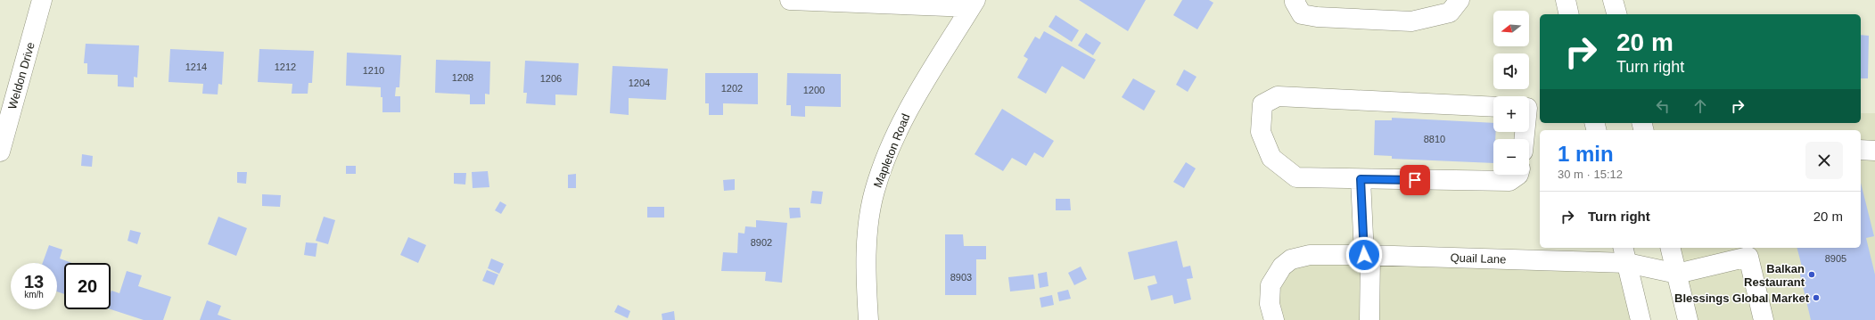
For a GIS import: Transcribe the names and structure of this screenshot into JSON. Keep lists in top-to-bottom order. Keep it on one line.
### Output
{"streets":{"street":["Weldon Drive","Mapleton Road","Quail Lane"]},"places":["Balkan Restaurant","Blessings Global Market"],"house_numbers":["1214","1212","1210","1208","1206","1204","1202","1200","8810","8902","8905","8903"],"north":"left","page":{"map_buttons":["+","−"],"turn":["20 m","Turn right"],"heading":["1 min","30 m · 15:12"],"list":[{"name":"Turn right","value":"20 m"}],"speed":"13 km/h","limit":"20"}}
